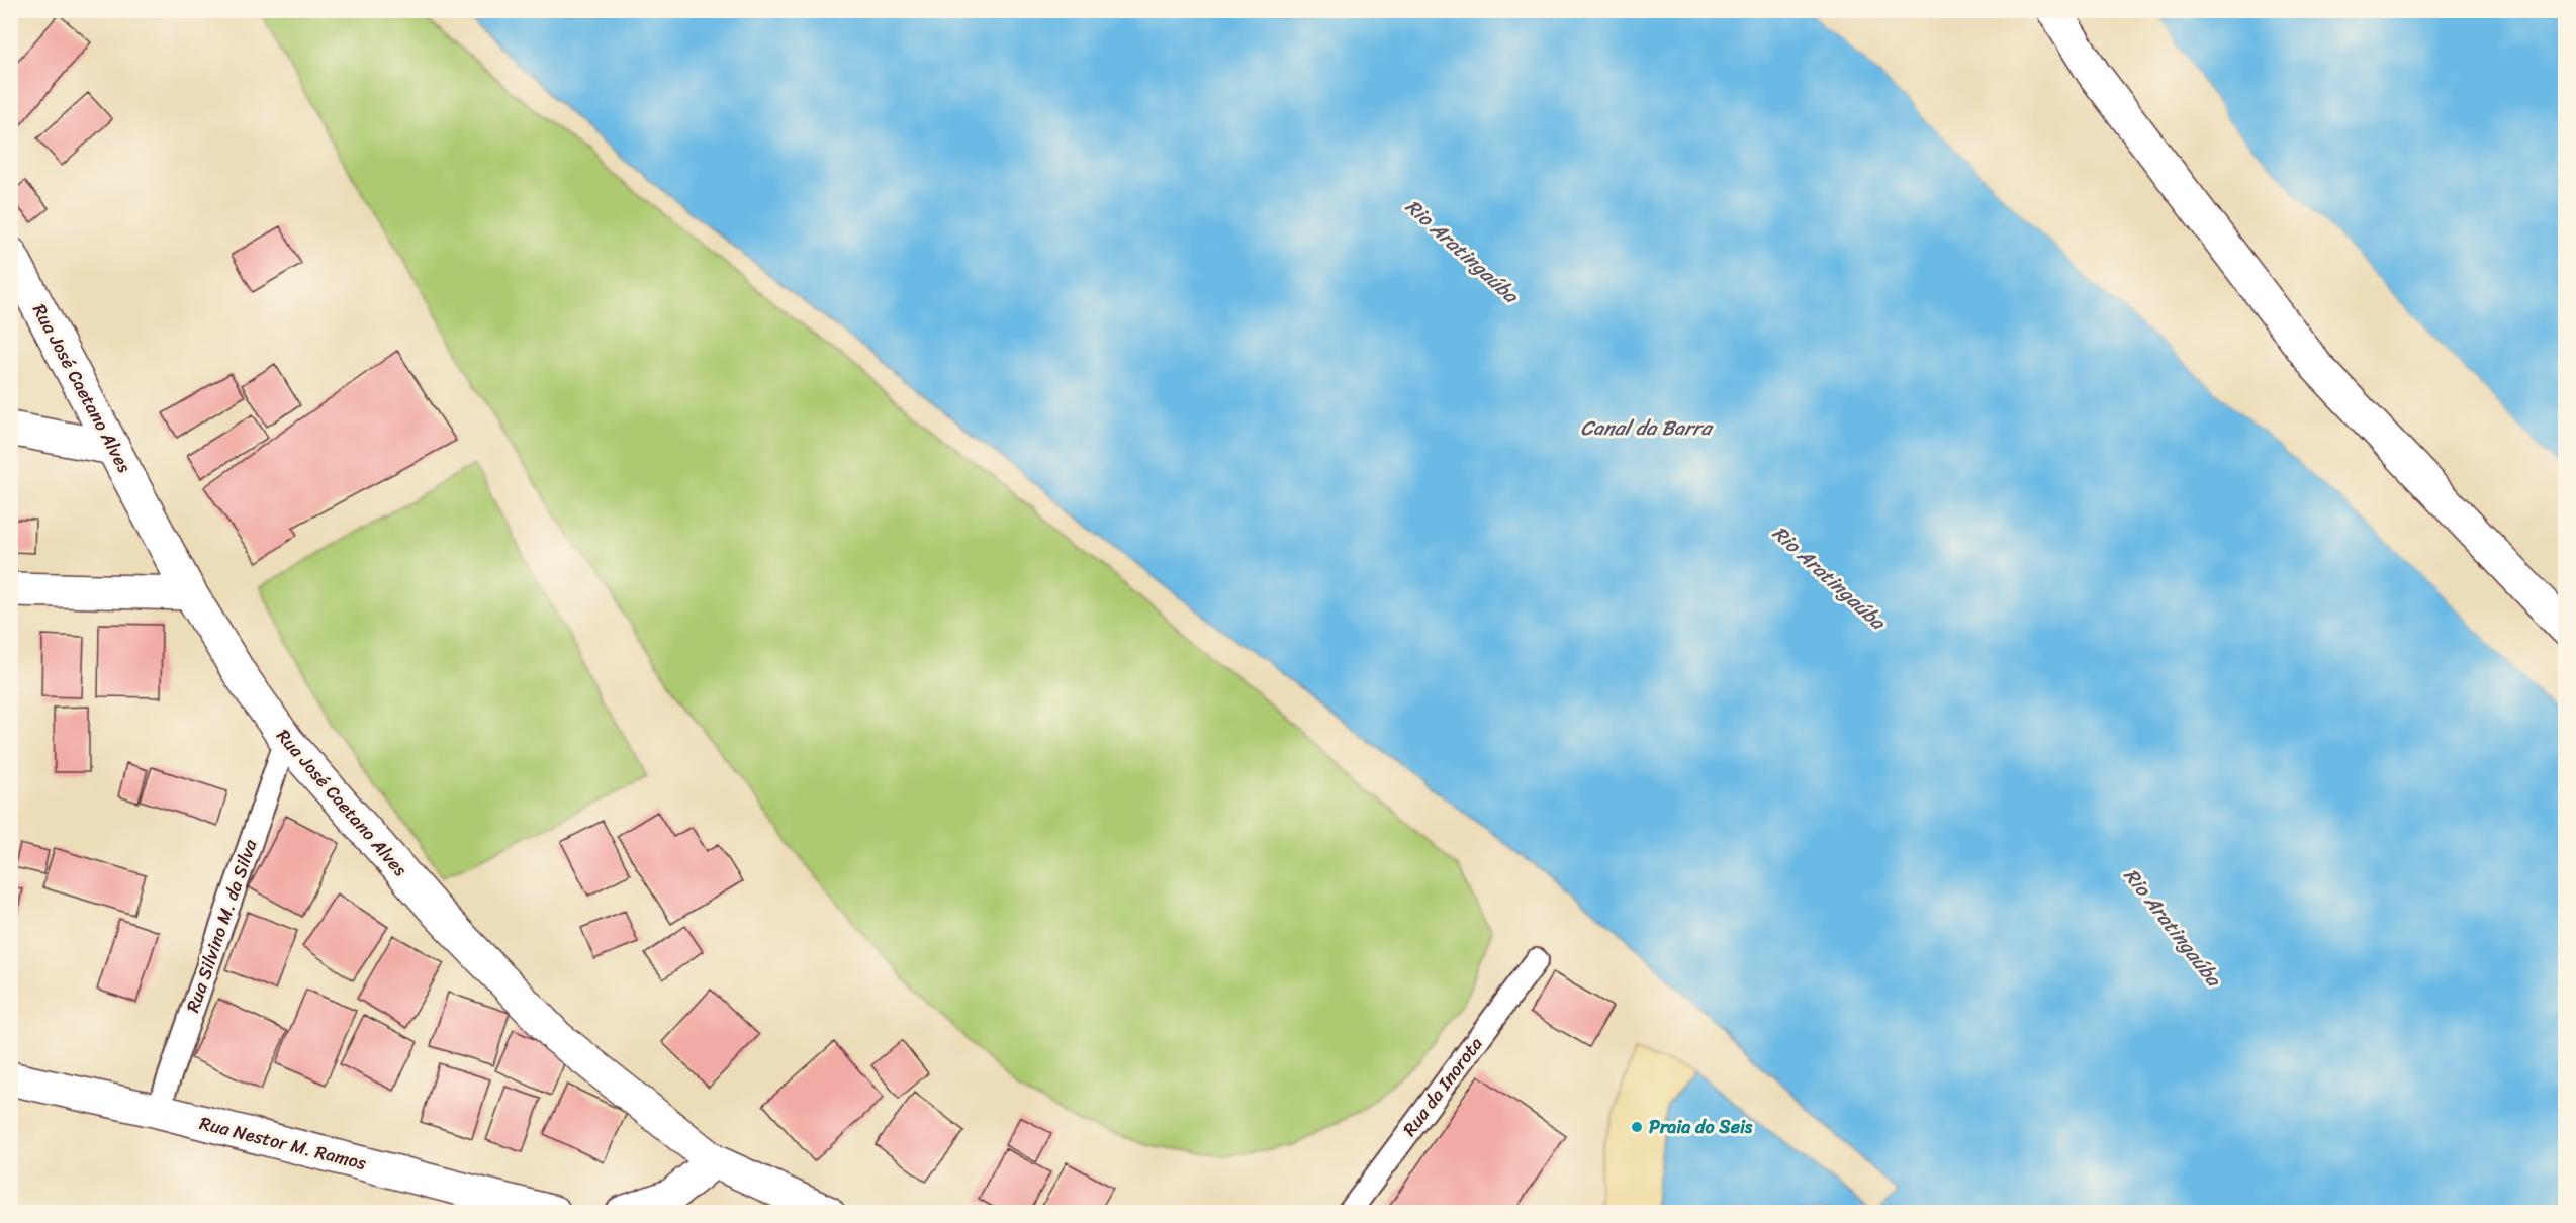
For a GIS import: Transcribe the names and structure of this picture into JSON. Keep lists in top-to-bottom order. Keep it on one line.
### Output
{"streets":{"street":["Rua José Caetano Alves","Rua Nestor M. Ramos"],"lane":["Rua Silvino M. da Silva","Rua da Inorota"]},"crossings":[["Rua José Caetano Alves","Rua Silvino M. da Silva"],["Rua Silvino M. da Silva","Rua Nestor M. Ramos"]],"water":["Rio Aratingaúba","Canal da Barra"],"places":["Praia do Seis"]}
